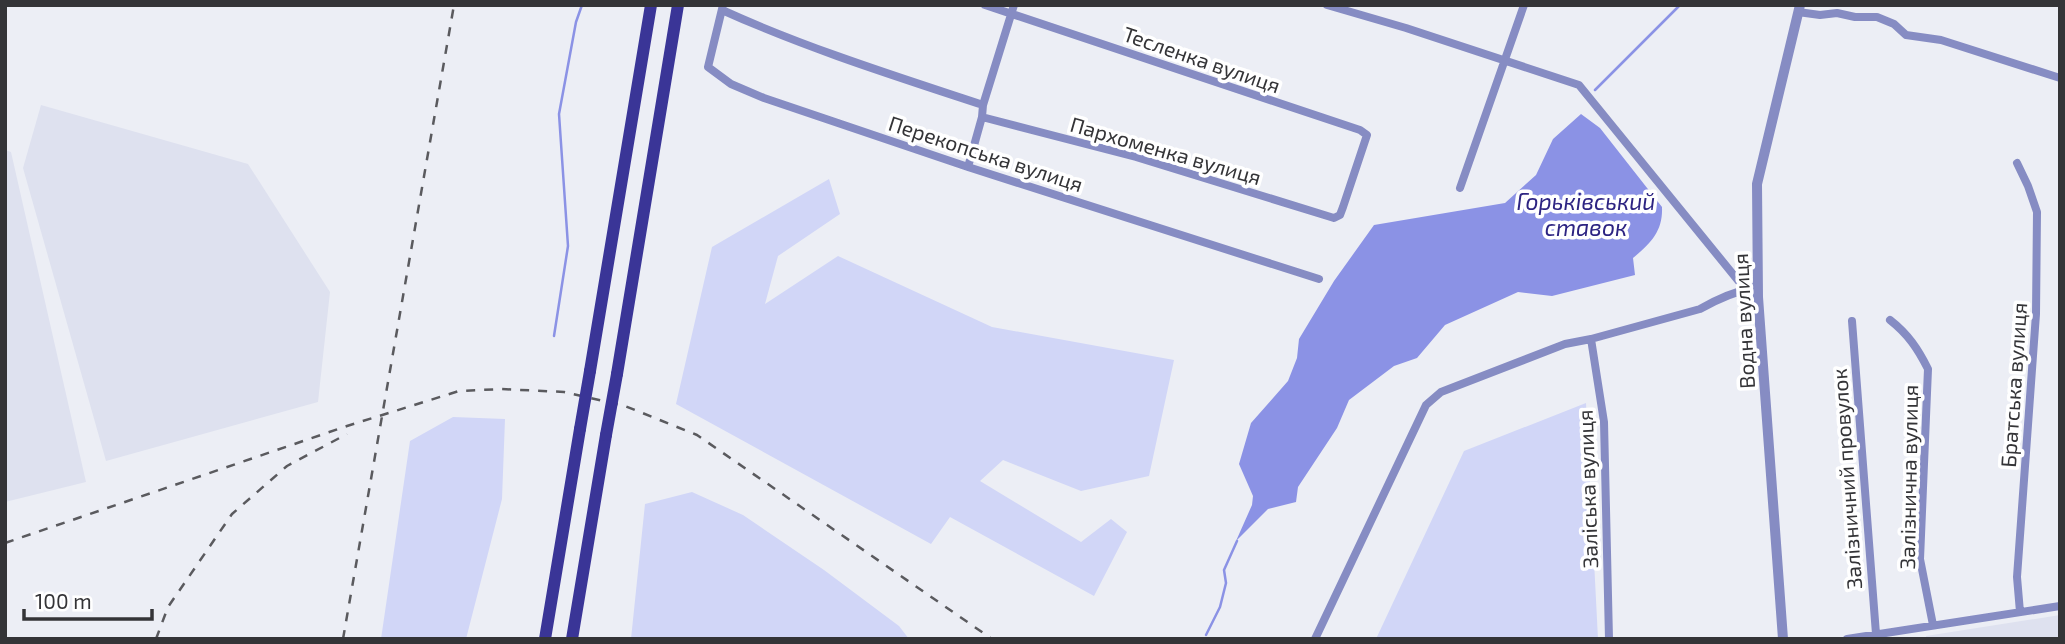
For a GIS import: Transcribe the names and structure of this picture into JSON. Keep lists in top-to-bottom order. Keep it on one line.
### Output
{"streets":{"street":["Тесленка вулиця","Пархоменка вулиця","Перекопська вулиця","Водна вулиця","Братська вулиця","Залізнична вулиця","Залізничний провулок","Заліська вулиця"]},"crossings":[["Тесленка вулиця","Пархоменка вулиця"]],"water":["Горьківський ставок"],"scale_bar":"100 m"}
